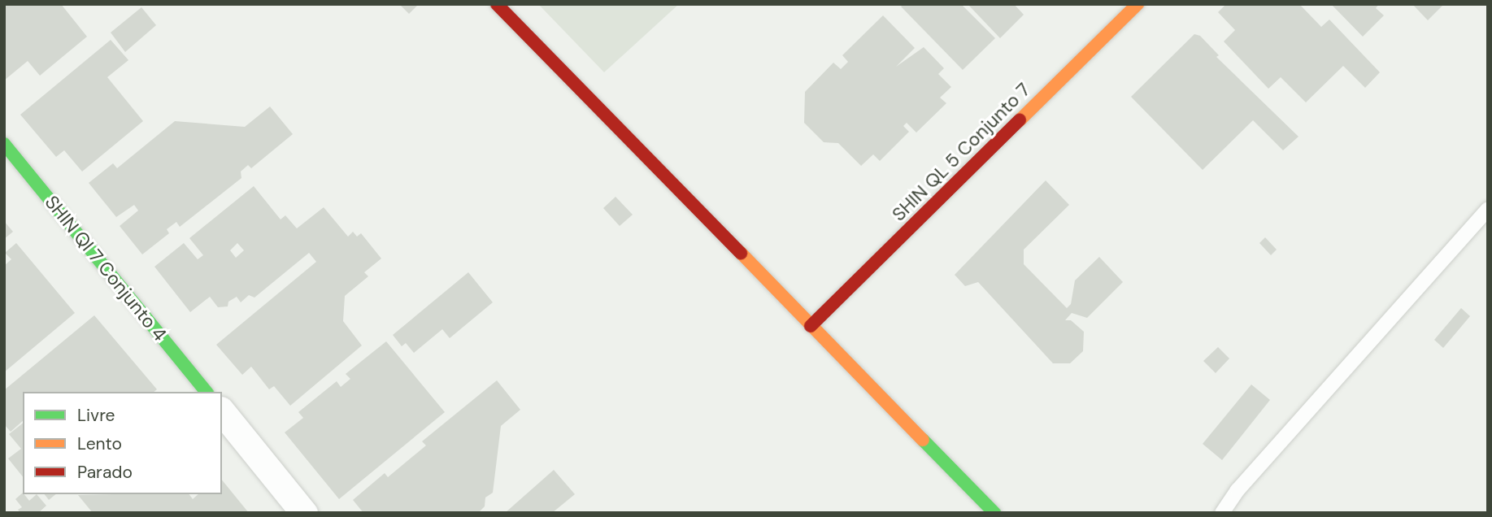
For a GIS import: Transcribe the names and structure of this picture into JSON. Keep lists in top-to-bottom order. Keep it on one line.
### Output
{"streets":{"street":["SHIN QL 5 Conjunto 7","SHIN QI 7 Conjunto 4"]},"legend":["Livre","Lento","Parado"]}
